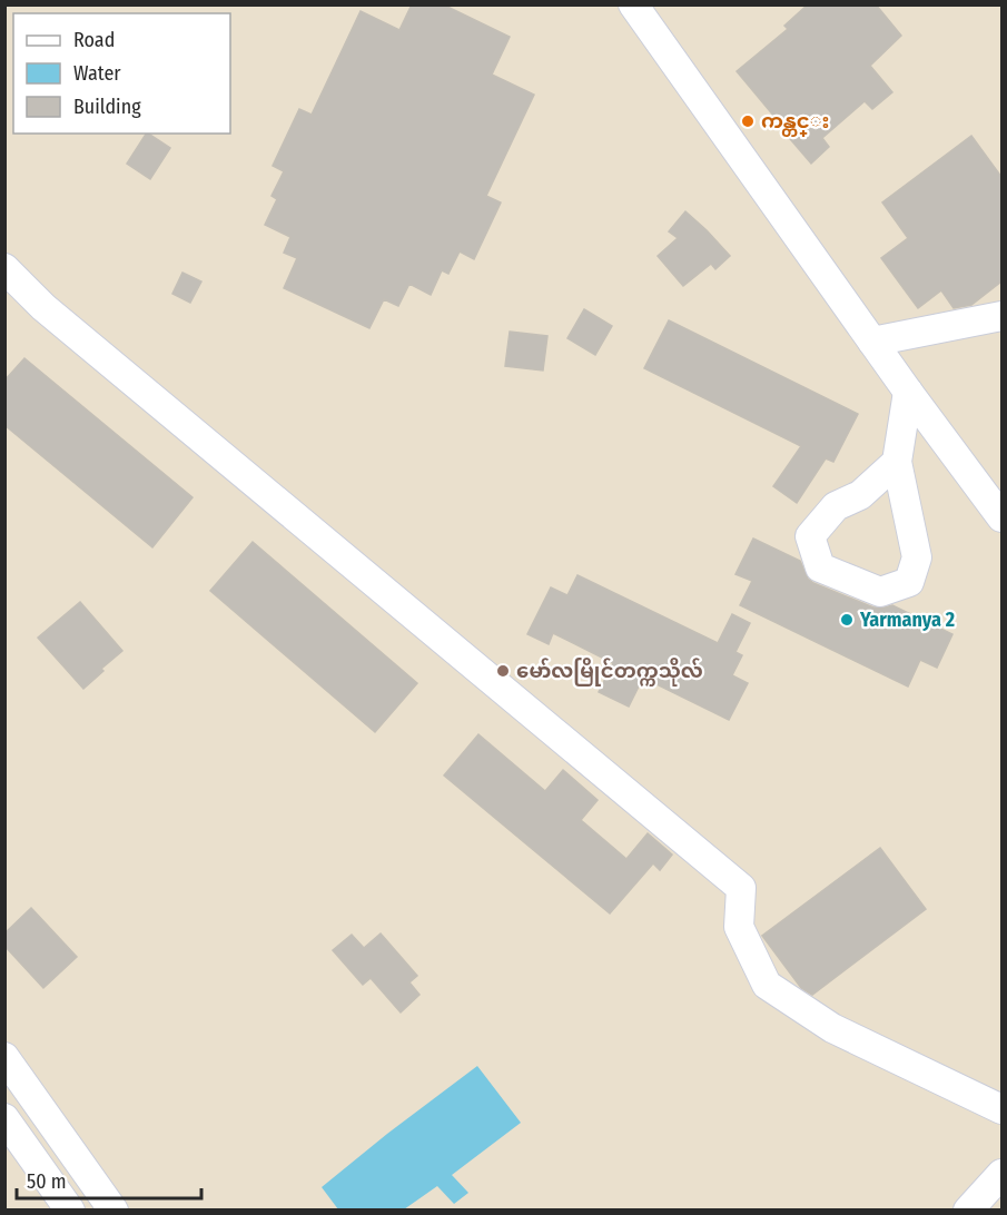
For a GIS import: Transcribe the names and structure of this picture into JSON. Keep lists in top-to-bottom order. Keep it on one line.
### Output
{"places":["ကန္တင္း","Yarmanya 2","မော်လမြိုင်တက္ကသိုလ်"],"legend":["Road","Water","Building"],"scale_bar":"50 m"}
